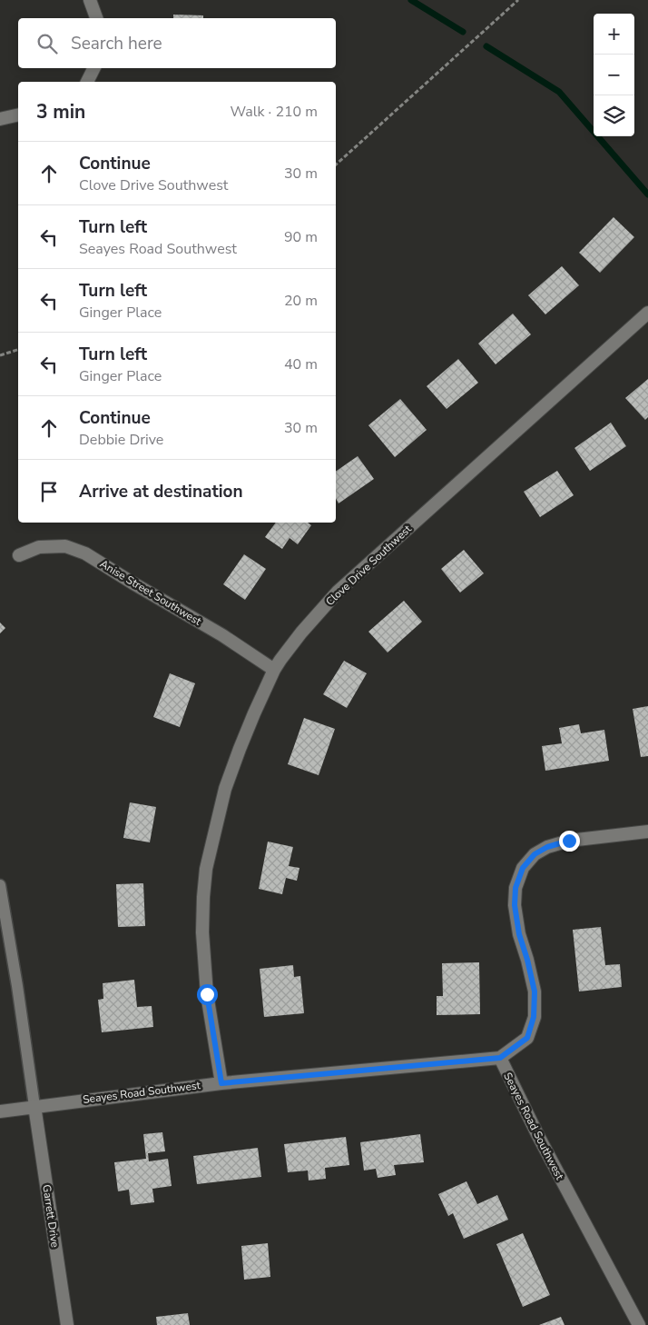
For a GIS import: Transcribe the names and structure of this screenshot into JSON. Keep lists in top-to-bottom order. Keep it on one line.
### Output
{"streets":{"street":["Clove Drive Southwest","Anise Street Southwest","Seayes Road Southwest","Garrett Drive"]},"crossings":[["Clove Drive Southwest","Anise Street Southwest"],["Clove Drive Southwest","Seayes Road Southwest"],["Seayes Road Southwest","Garrett Drive"]],"page":{"map_buttons":["+","−"],"search":"Search here","heading":["3 min","Walk · 210 m"],"list":[["Continue","Clove Drive Southwest","30 m"],["Turn left","Seayes Road Southwest","90 m"],["Turn left","Ginger Place","20 m"],["Turn left","Ginger Place","40 m"],["Continue","Debbie Drive","30 m"],"Arrive at destination"]}}
